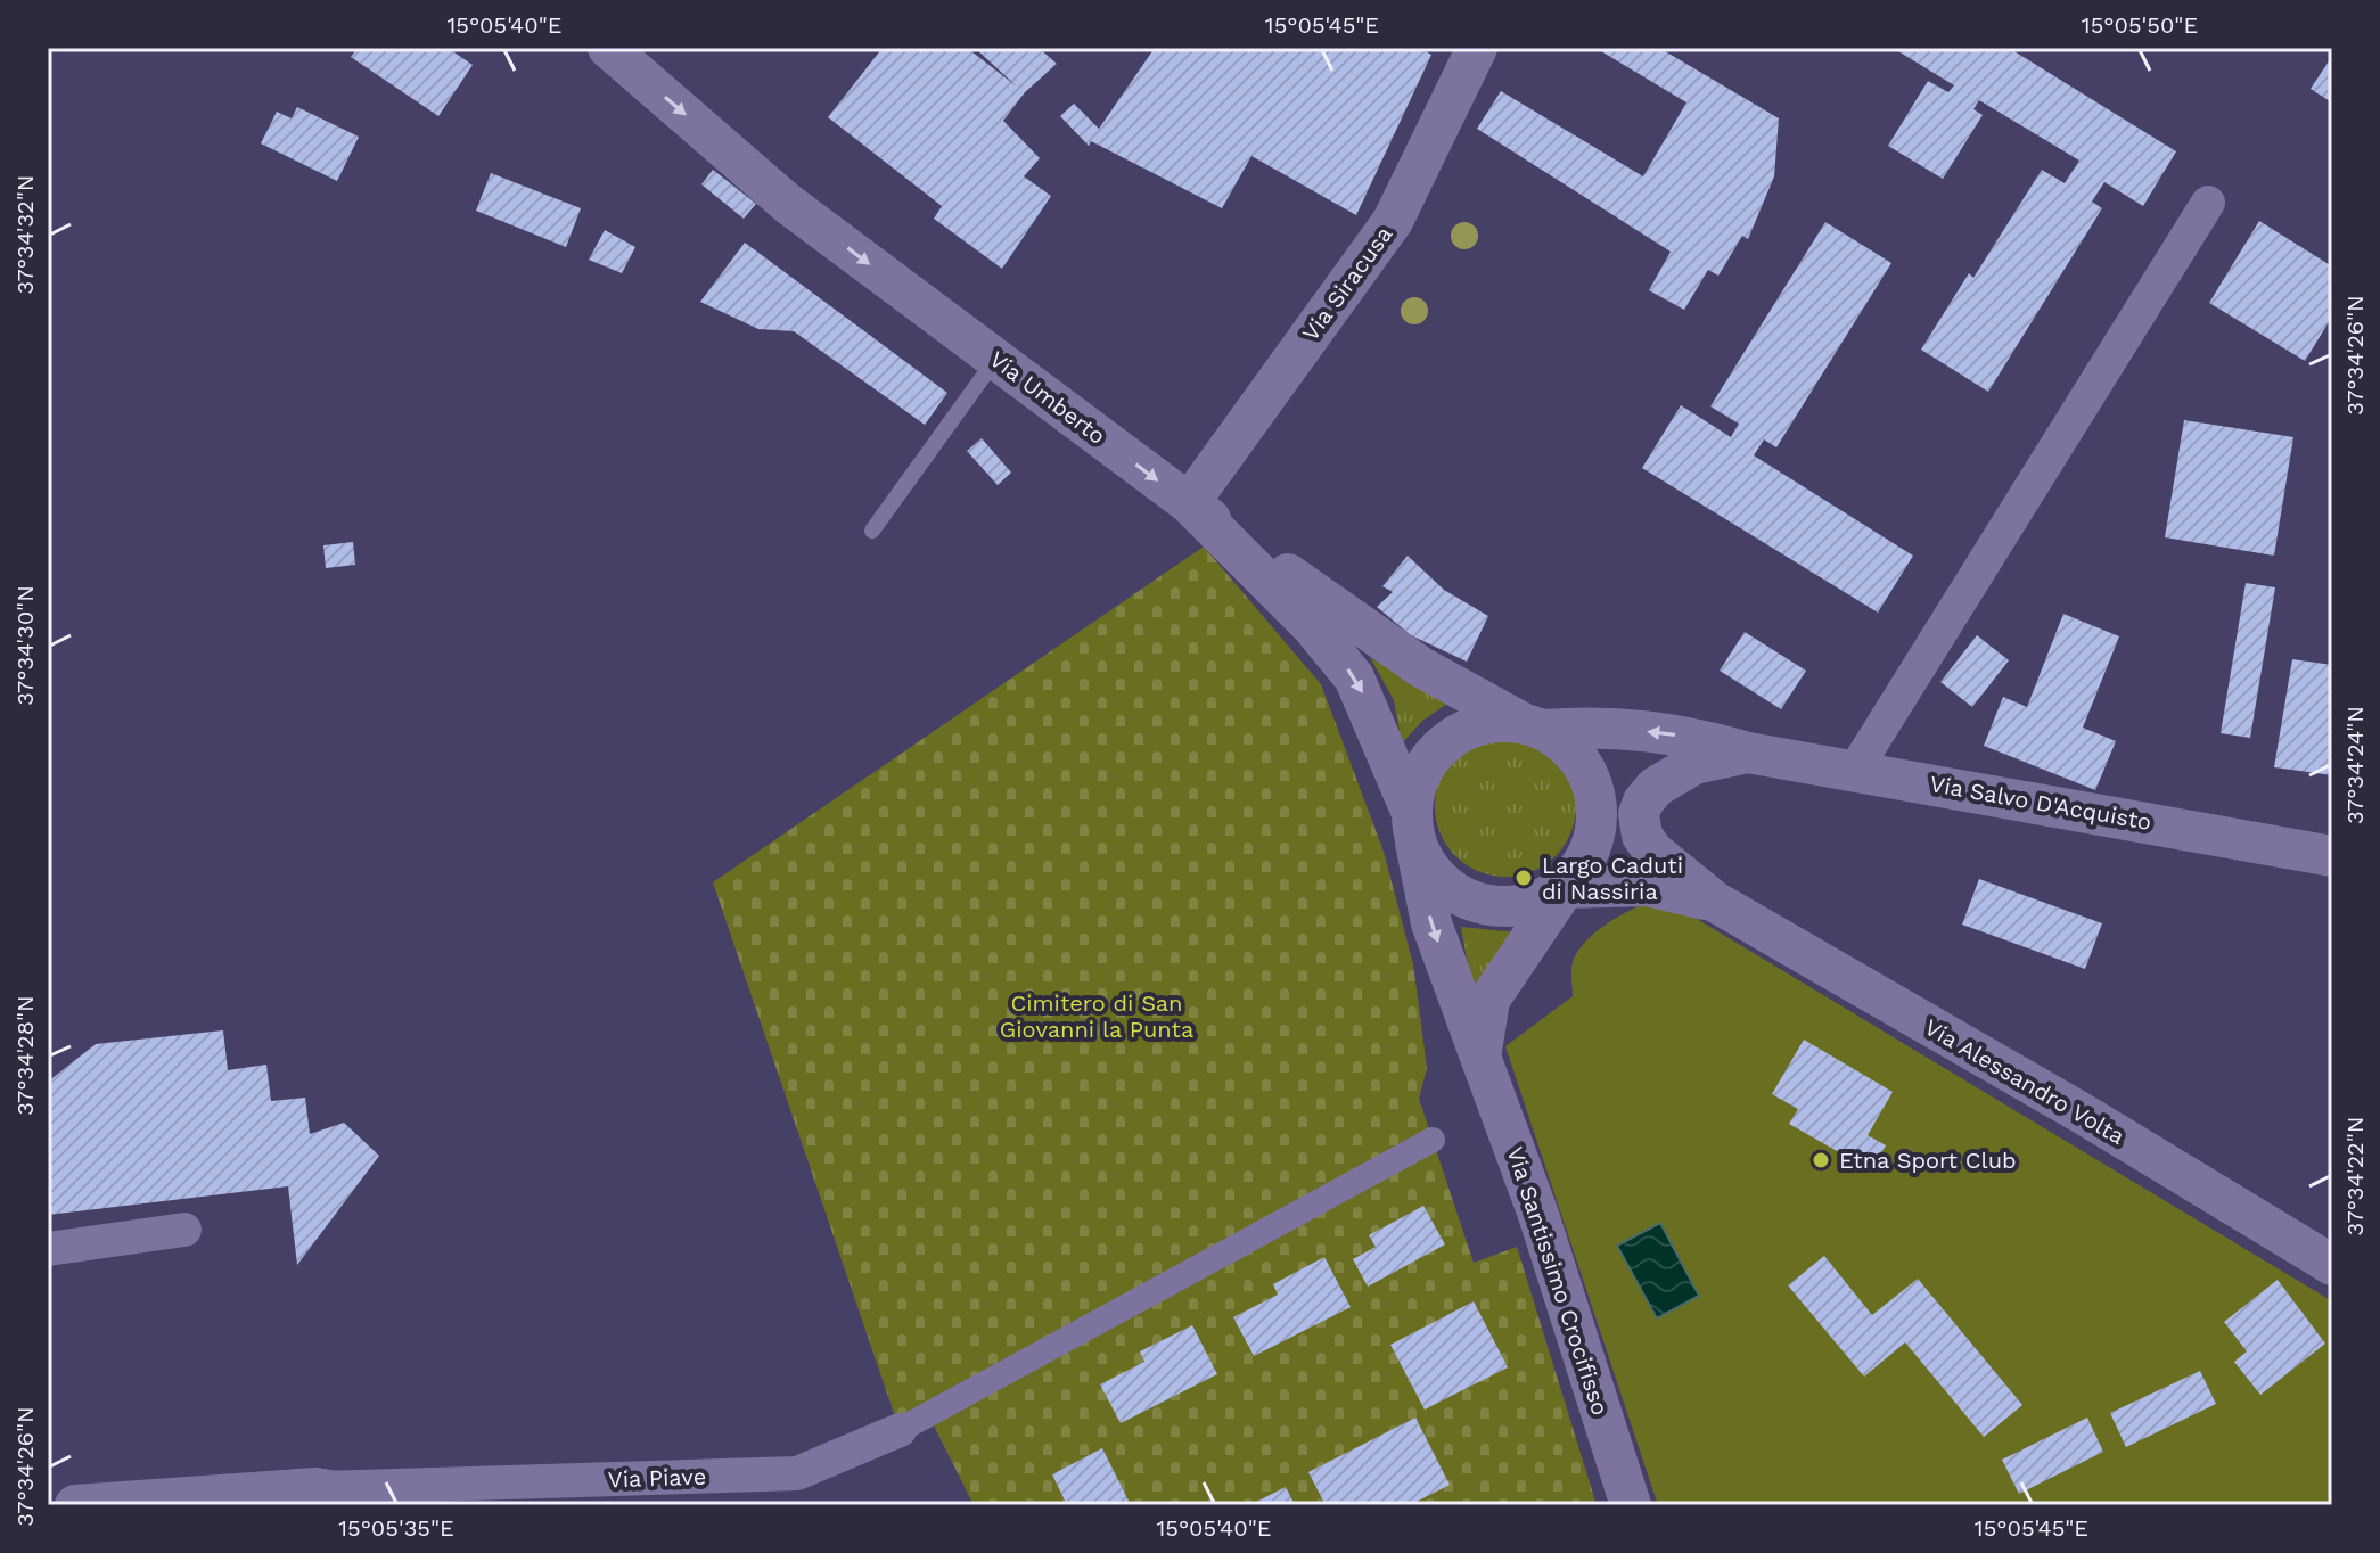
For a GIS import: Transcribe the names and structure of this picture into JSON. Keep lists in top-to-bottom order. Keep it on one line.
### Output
{"streets":{"street":["Via Siracusa","Via Umberto","Via Salvo D'Acquisto","Via Alessandro Volta","Via Santissimo Crocifisso","Via Piave"]},"crossings":[["Via Siracusa","Via Umberto"],["Via Umberto","Via Santissimo Crocifisso"]],"parks":["Cimitero di San Giovanni la Punta"],"places":["Largo Caduti di Nassiria","Etna Sport Club"],"coordinates":["15°05'40\"E","15°05'45\"E","15°05'50\"E","37°34'32\"N","37°34'26\"N","37°34'30\"N","37°34'24\"N","37°34'28\"N","37°34'22\"N","15°05'35\"E"]}
